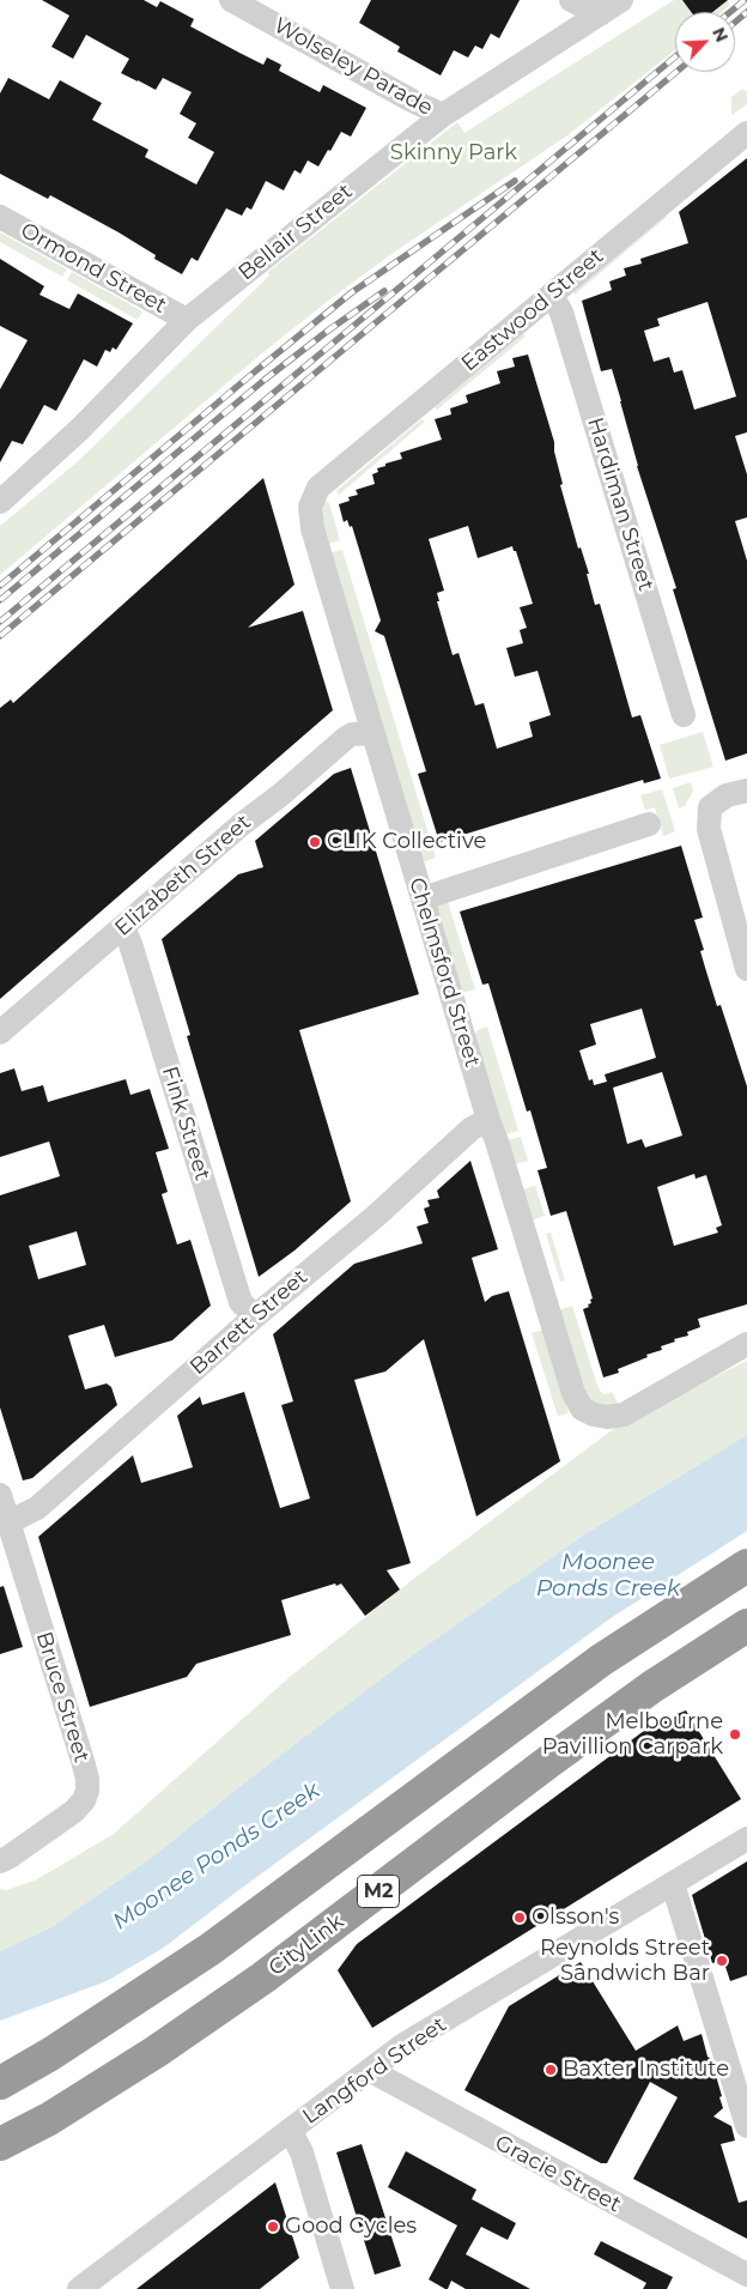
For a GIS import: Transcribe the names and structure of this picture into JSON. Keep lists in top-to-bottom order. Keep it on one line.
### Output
{"streets":{"highway":["M2","CityLink"],"street":["Wolseley Parade","Bellair Street","Ormond Street","Eastwood Street","Hardiman Street","Elizabeth Street","Chelmsford Street","Fink Street","Barrett Street","Bruce Street","Langford Street","Gracie Street"]},"crossings":[["Wolseley Parade","Bellair Street"],["Bellair Street","Ormond Street"],["Eastwood Street","Hardiman Street"],["Eastwood Street","Chelmsford Street"],["Elizabeth Street","Chelmsford Street"],["Elizabeth Street","Fink Street"],["Chelmsford Street","Barrett Street"],["Fink Street","Barrett Street"],["Barrett Street","Bruce Street"],["Langford Street","Gracie Street"]],"water":["Moonee Ponds Creek"],"parks":["Skinny Park"],"places":["CLIK Collective","Melbourne Pavillion Carpark","Olsson's","Reynolds Street Sandwich Bar","Baxter Institute","Good Cycles"],"north":"top right"}
